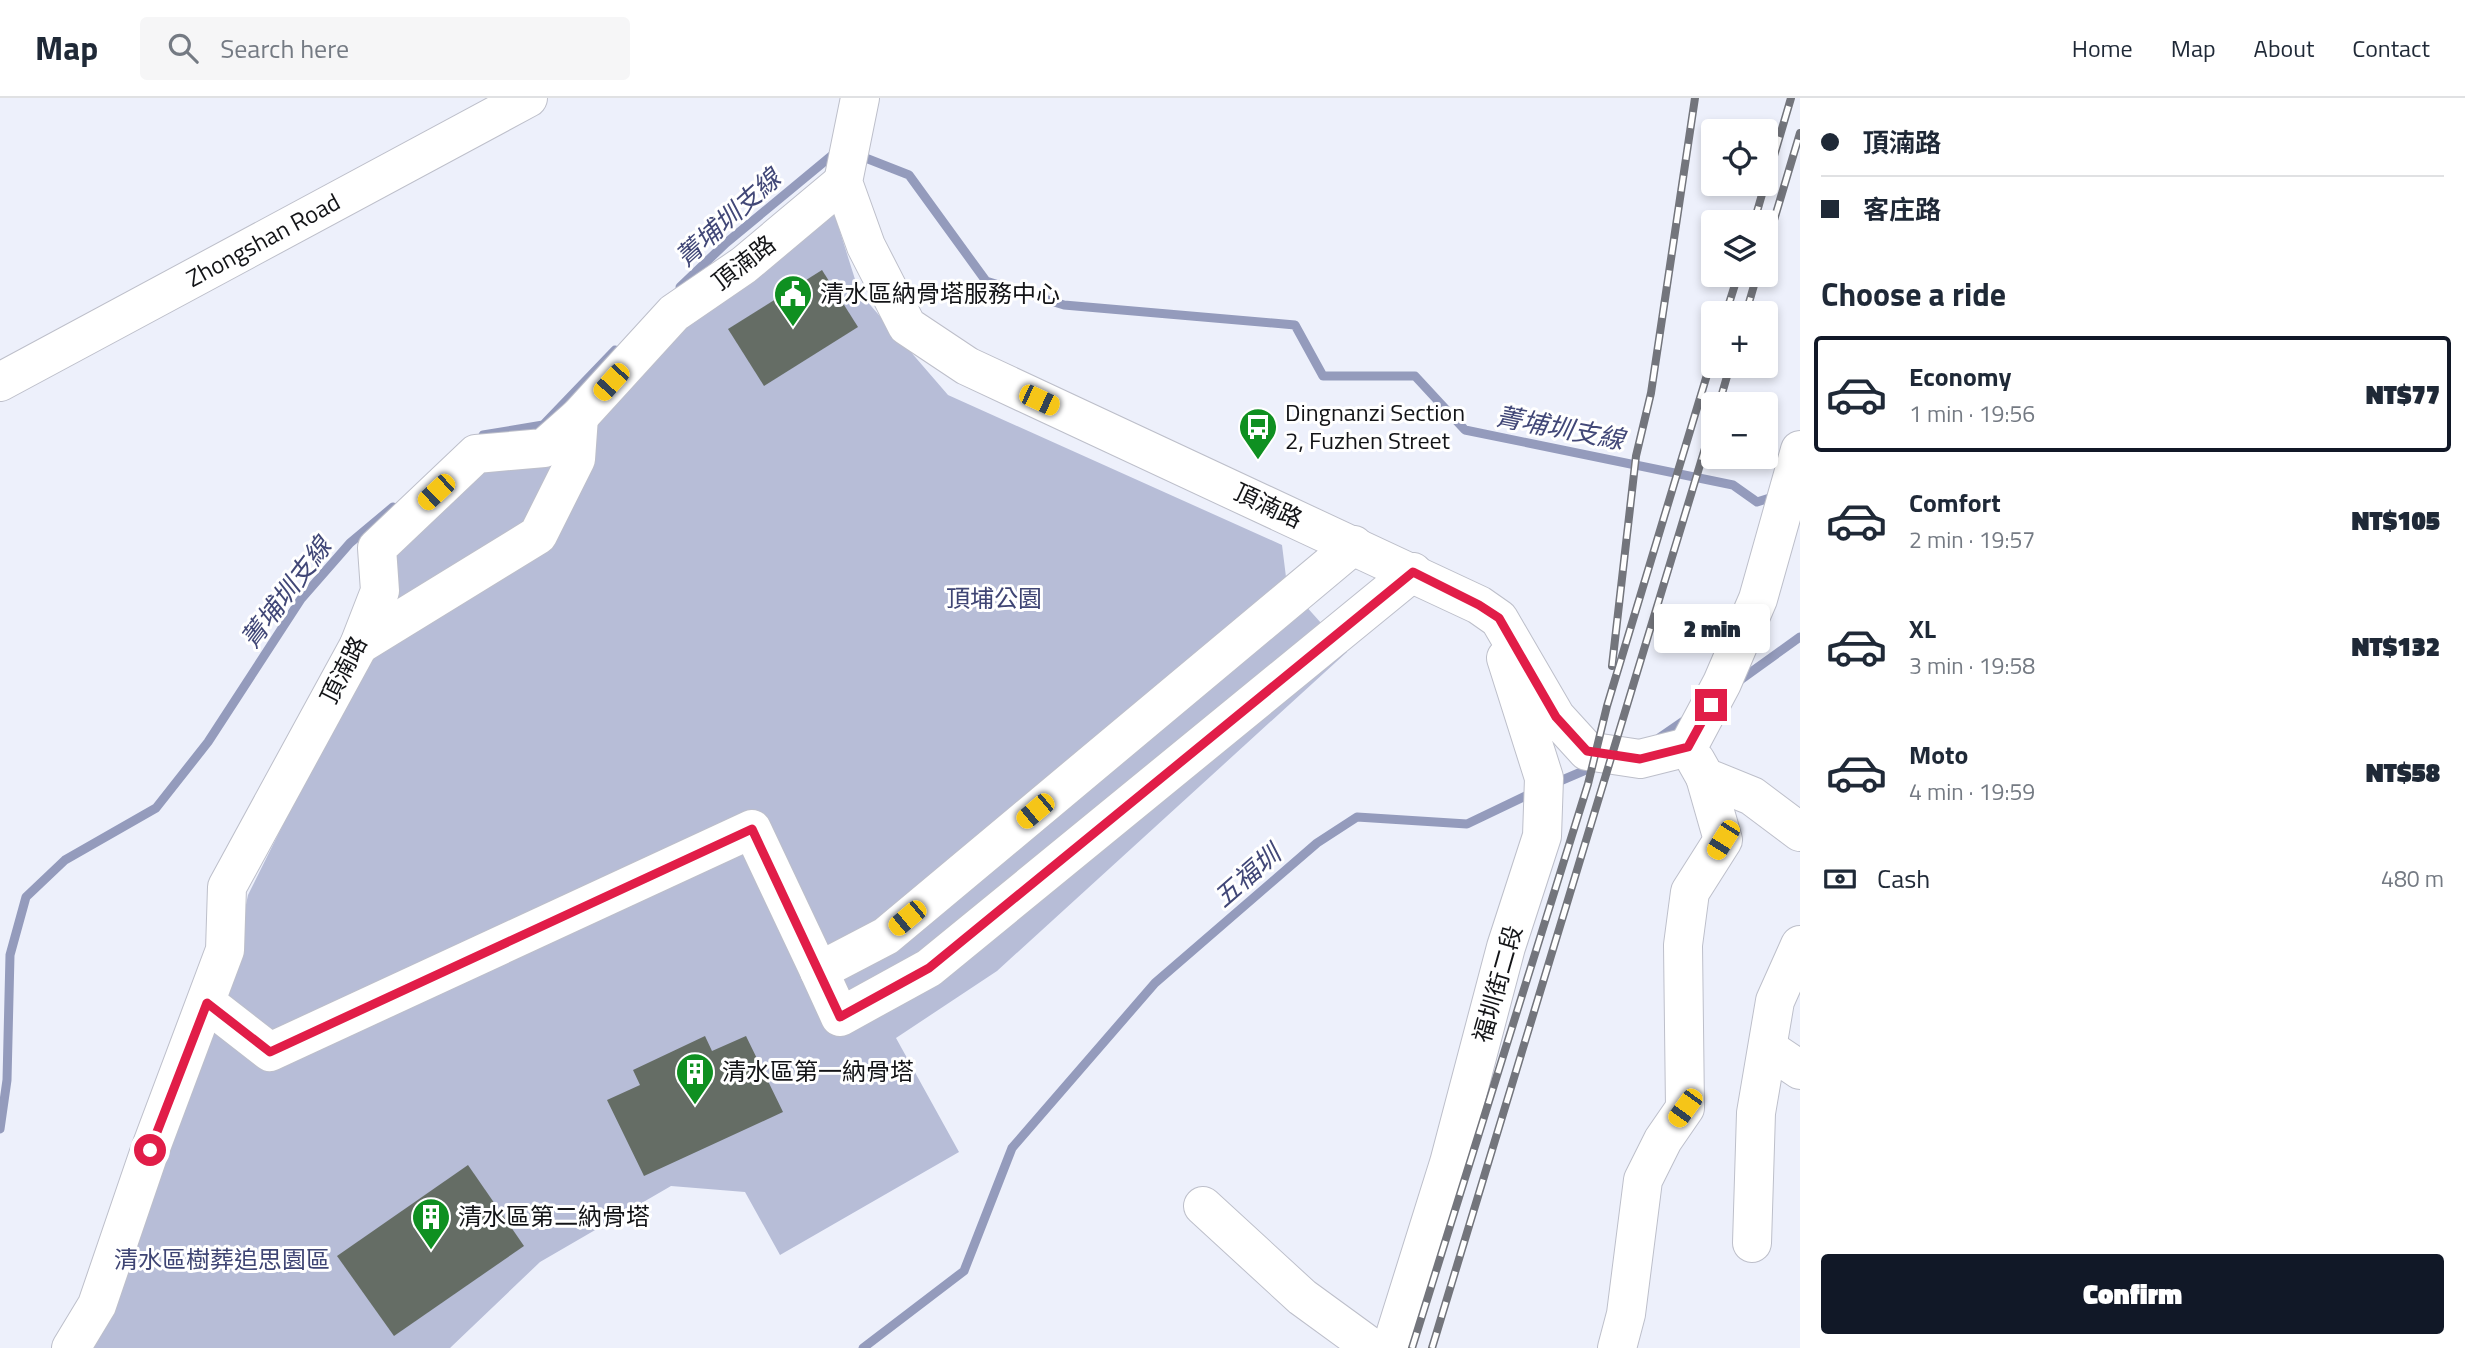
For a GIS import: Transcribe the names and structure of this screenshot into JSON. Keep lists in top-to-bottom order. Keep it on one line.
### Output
{"streets":{"street":["Zhongshan Road","頂湳路","福圳街二段"]},"crossings":[["頂湳路","福圳街二段"]],"water":["菁埔圳支線","五福圳"],"parks":["頂埔公園","清水區樹葬追思園區"],"places":{"public building":["清水區納骨塔服務中心"],"bus stop":["Dingnanzi Section 2, Fuzhen Street"],"building":["清水區第一納骨塔","清水區第二納骨塔"]},"page":{"header":"Map","search":"Search here","nav":["Home","Map","About","Contact"],"banner":["頂湳路","客庄路"],"map_buttons":["+","−"],"heading":"Choose a ride","list":[{"name":"Economy","note":"1 min · 19:56","value":"NT$77"},{"name":"Comfort","note":"2 min · 19:57","value":"NT$105"},{"name":"XL","note":"3 min · 19:58","value":"NT$132"},{"name":"Moto","note":"4 min · 19:59","value":"NT$58"}],"bubble":"2 min","pay":["Cash","480 m"],"buttons":"Confirm"}}
